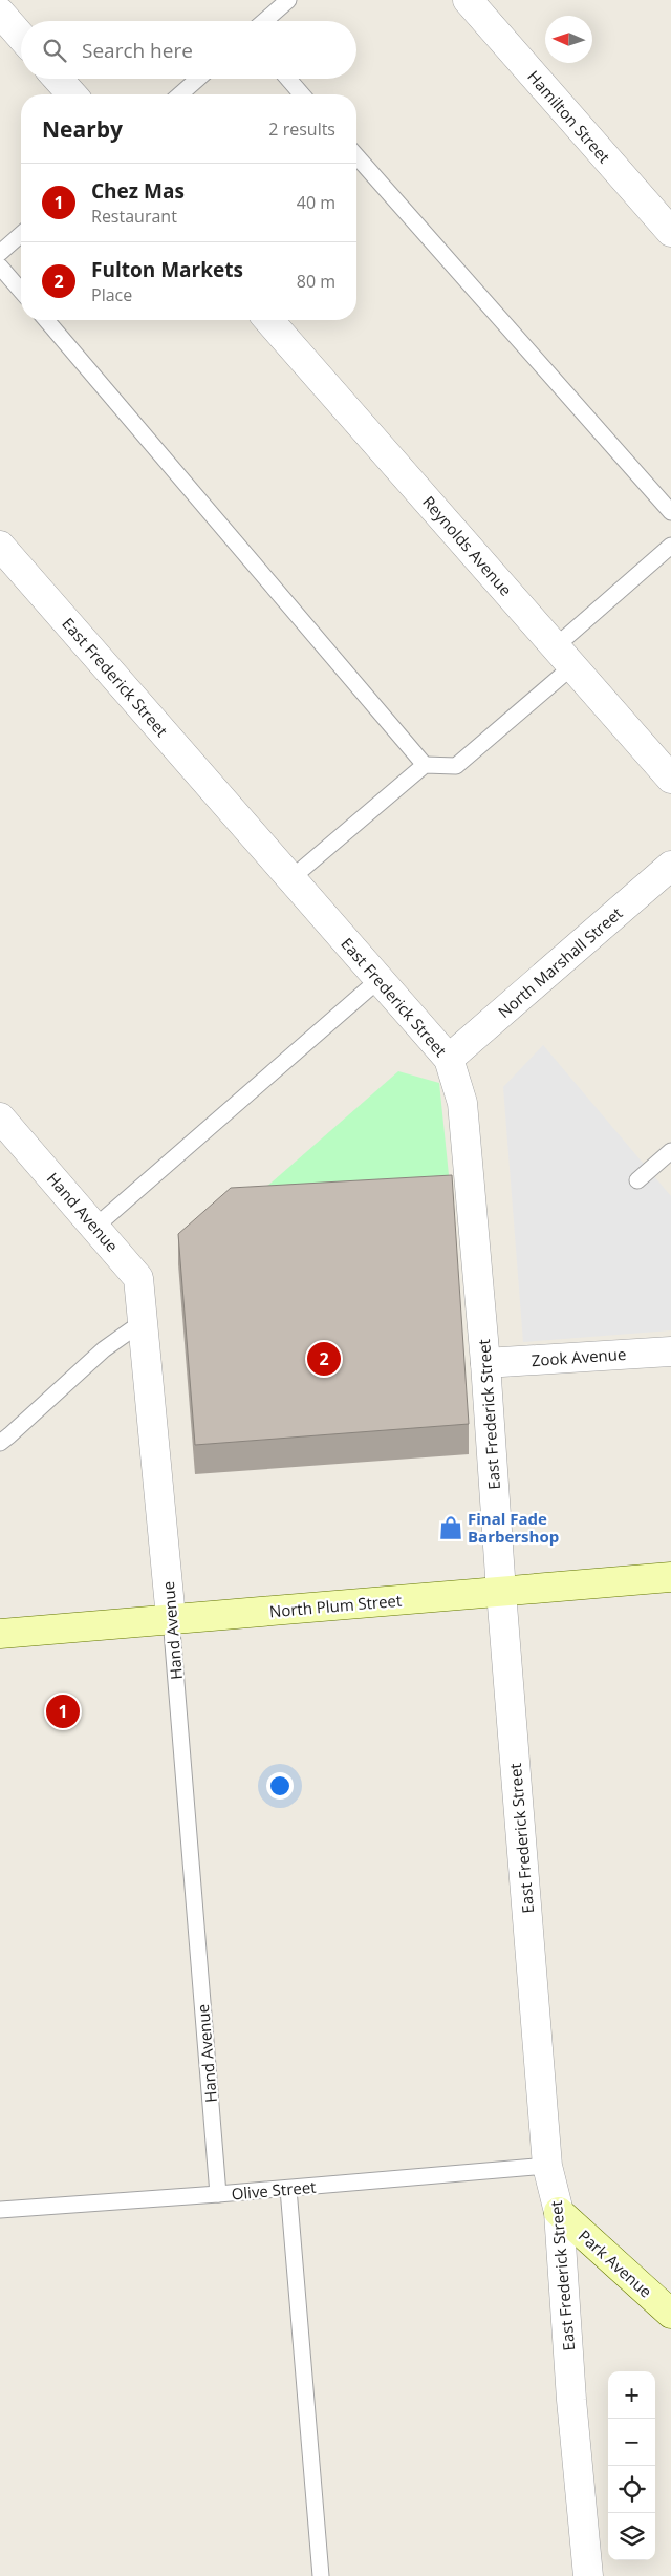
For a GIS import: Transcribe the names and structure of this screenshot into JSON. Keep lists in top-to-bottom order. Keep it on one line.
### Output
{"streets":{"street":["Hamilton Street","Reynolds Avenue","East Frederick Street","North Marshall Street","Hand Avenue","Zook Avenue","North Plum Street","Park Avenue"],"lane":["Olive Street"]},"crossings":[["East Frederick Street","North Marshall Street"],["East Frederick Street","Zook Avenue"],["East Frederick Street","North Plum Street"],["East Frederick Street","Olive Street"],["East Frederick Street","Park Avenue"],["Hand Avenue","North Plum Street"],["Hand Avenue","Olive Street"]],"places":{"shop":["Final Fade Barbershop"]},"north":"left","page":{"search":"Search here","heading":["Nearby","2 results"],"list":[{"mark":"1","name":"Chez Mas","note":"Restaurant","value":"40 m"},{"mark":"2","name":"Fulton Markets","note":"Place","value":"80 m"}],"pins":["2","1"],"map_buttons":["+","−"]}}
